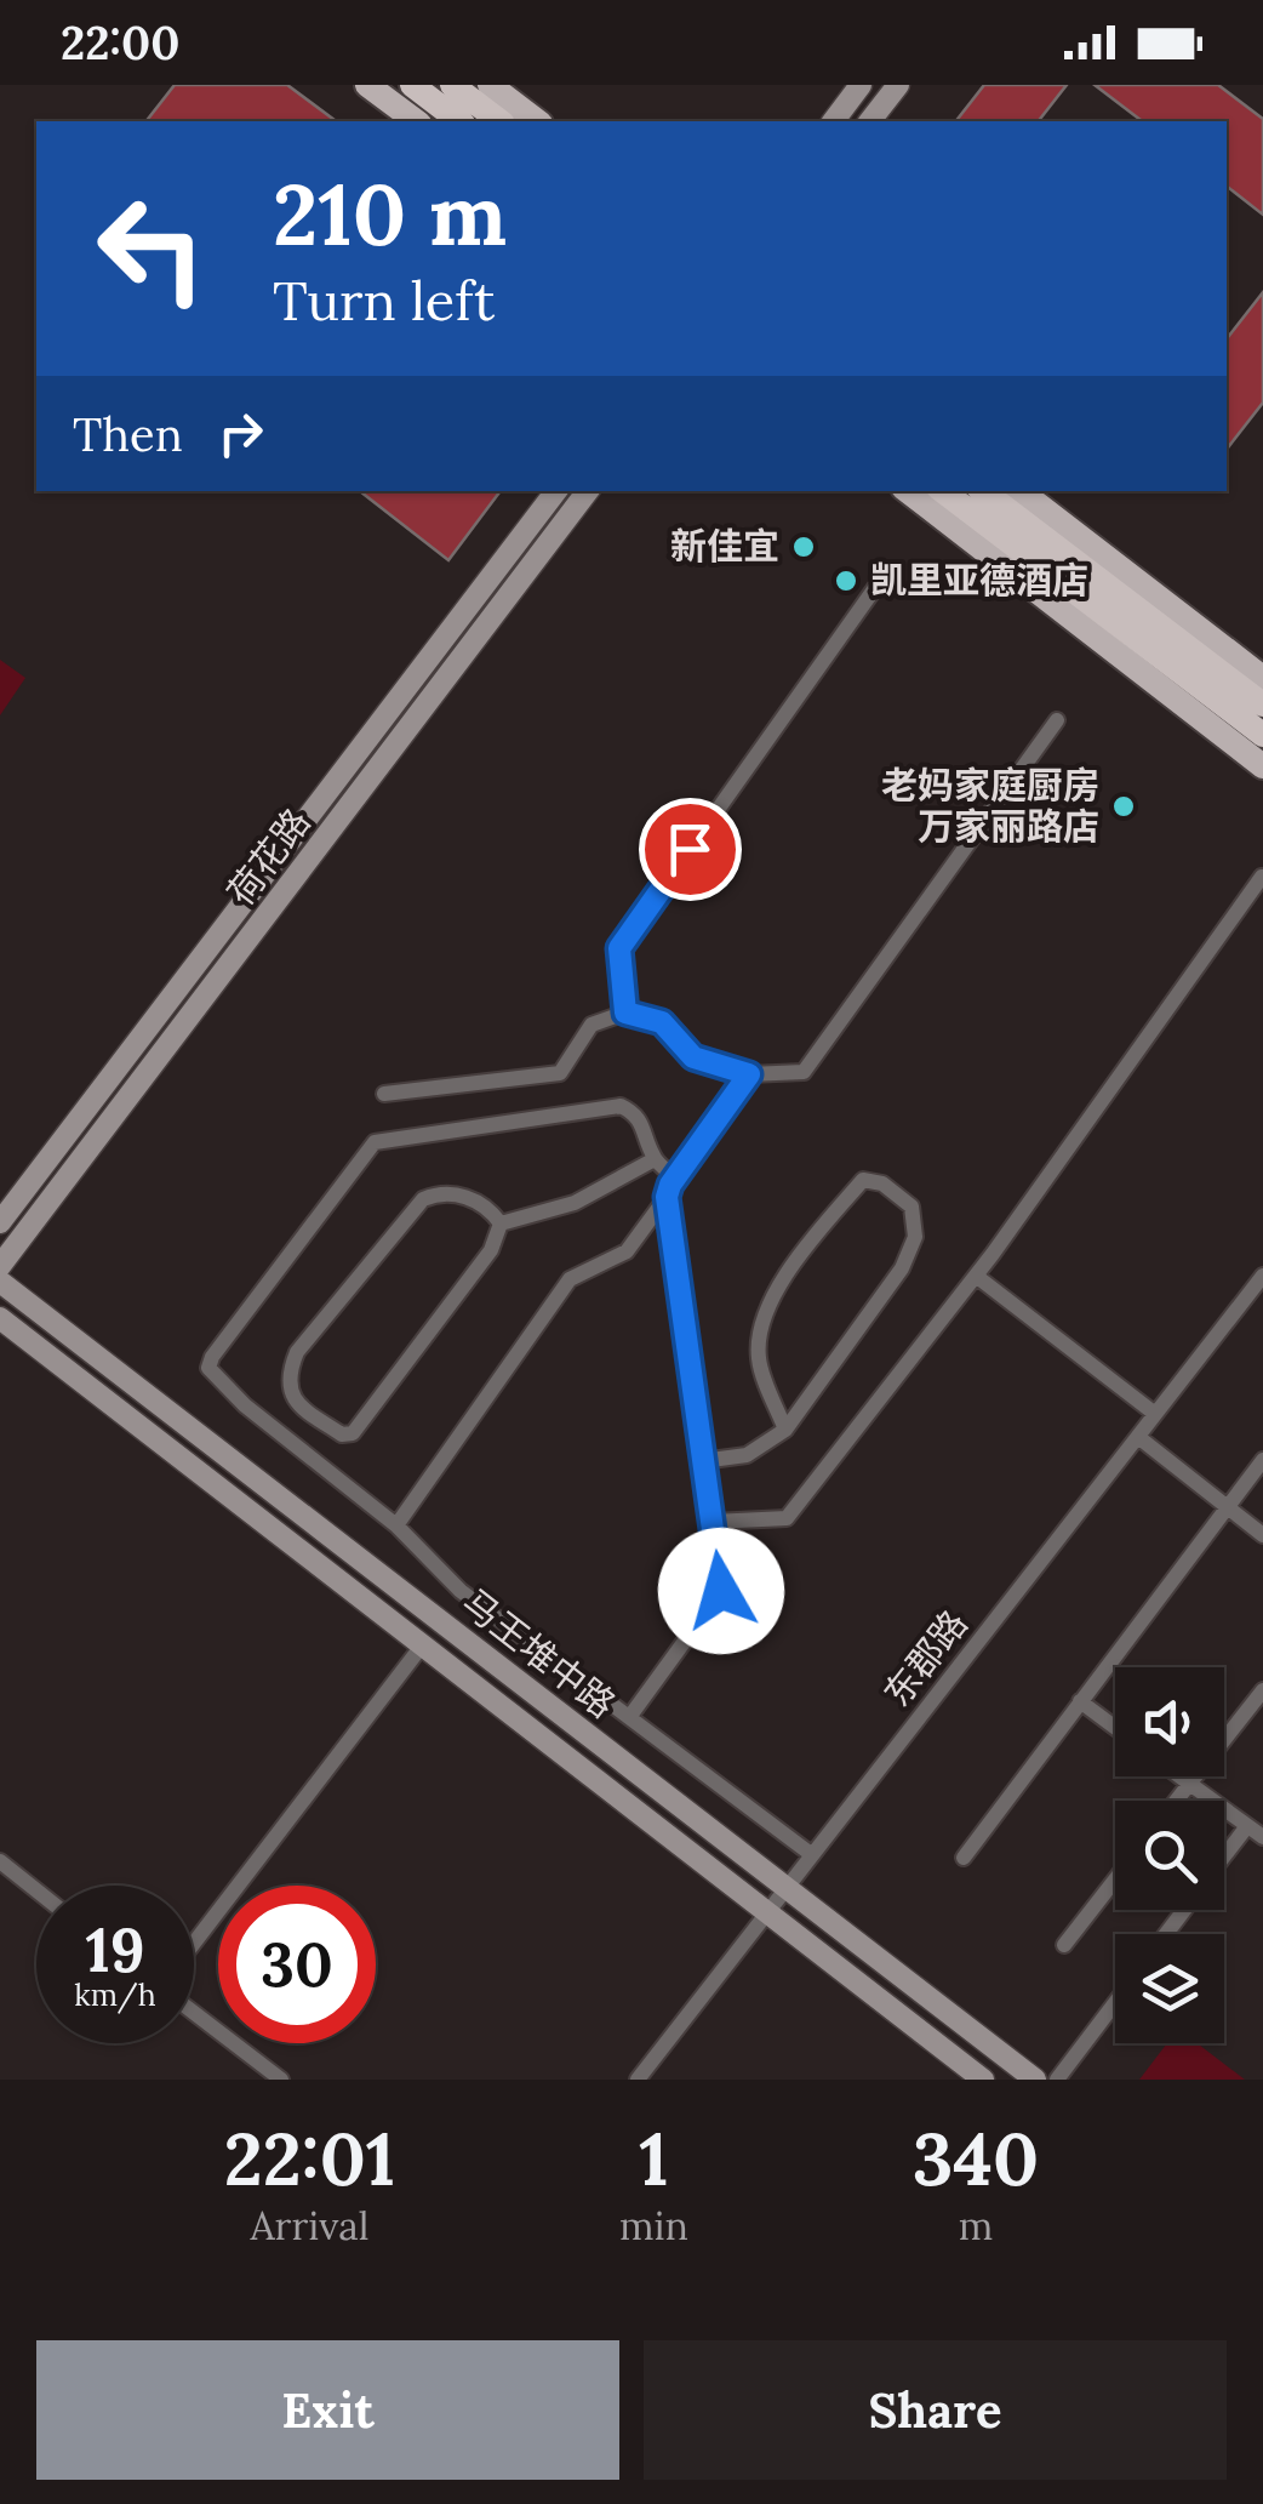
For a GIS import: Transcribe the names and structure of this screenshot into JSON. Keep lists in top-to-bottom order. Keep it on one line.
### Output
{"streets":{"main road":["荷花路","马王堆中路"],"street":["东郡路"]},"crossings":[["马王堆中路","东郡路"]],"places":["新佳宜","凯里亚德酒店","老妈家庭厨房 万家丽路店"],"page":{"status":"22:00","turn":["210 m","Turn left"],"then":"Then","speed":"19 km/h","limit":"30","eta":["22:01","Arrival","1","min","340","m"],"buttons":["Exit","Share"]}}
